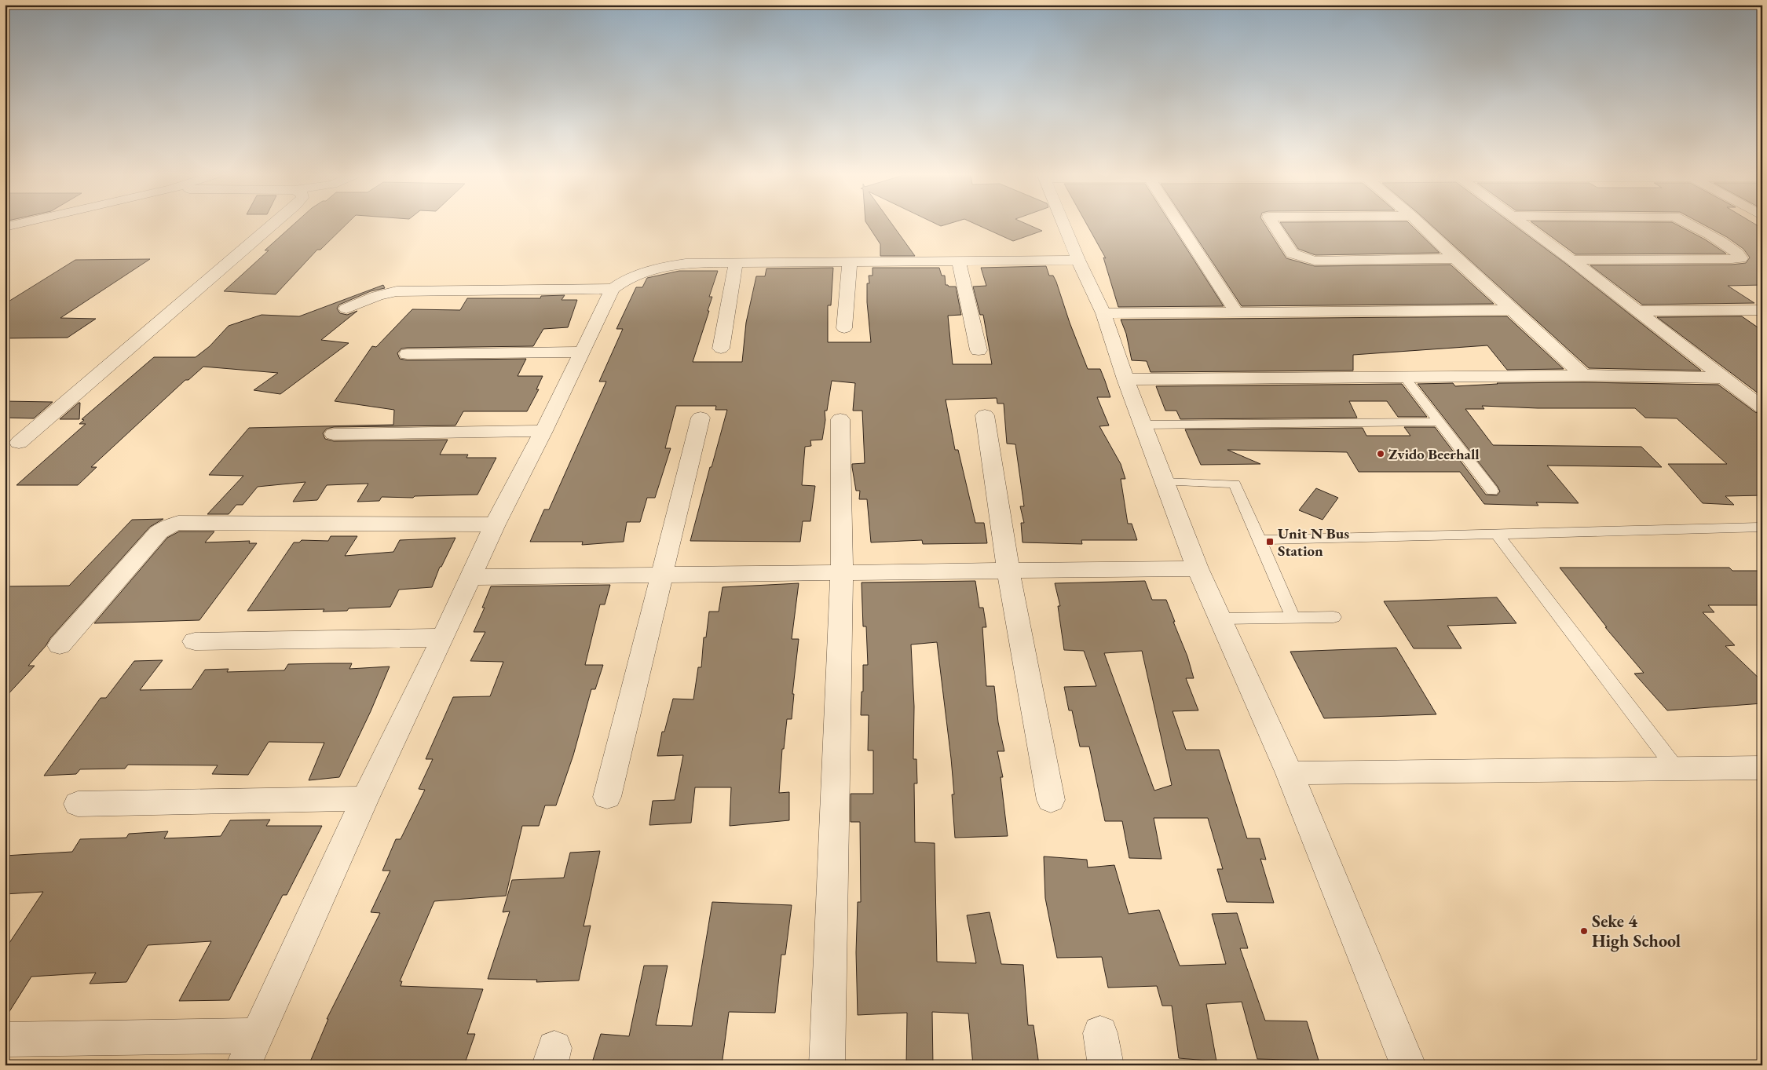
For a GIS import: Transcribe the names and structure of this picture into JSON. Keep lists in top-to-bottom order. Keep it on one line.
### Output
{"places":{"other":["Zvido Beerhall","Seke 4 High School"],"transit":["Unit N Bus Station"]}}
